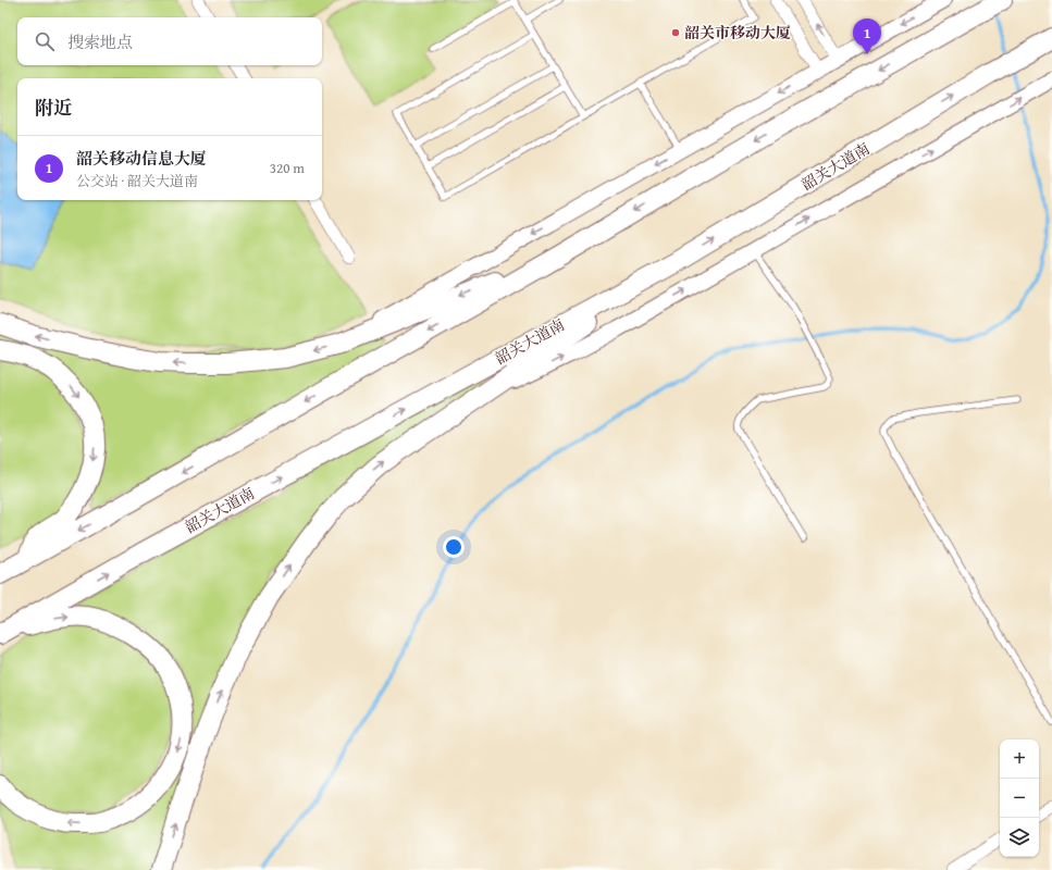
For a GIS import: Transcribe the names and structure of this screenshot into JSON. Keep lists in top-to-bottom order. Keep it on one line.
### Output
{"streets":{"highway":["韶关大道南"]},"places":["韶关市移动大厦"],"page":{"search":"搜索地点","pins":"1","heading":"附近","list":[{"mark":"1","name":"韶关移动信息大厦","note":"公交站 · 韶关大道南","value":"320 m"}],"map_buttons":["+","−"]}}
